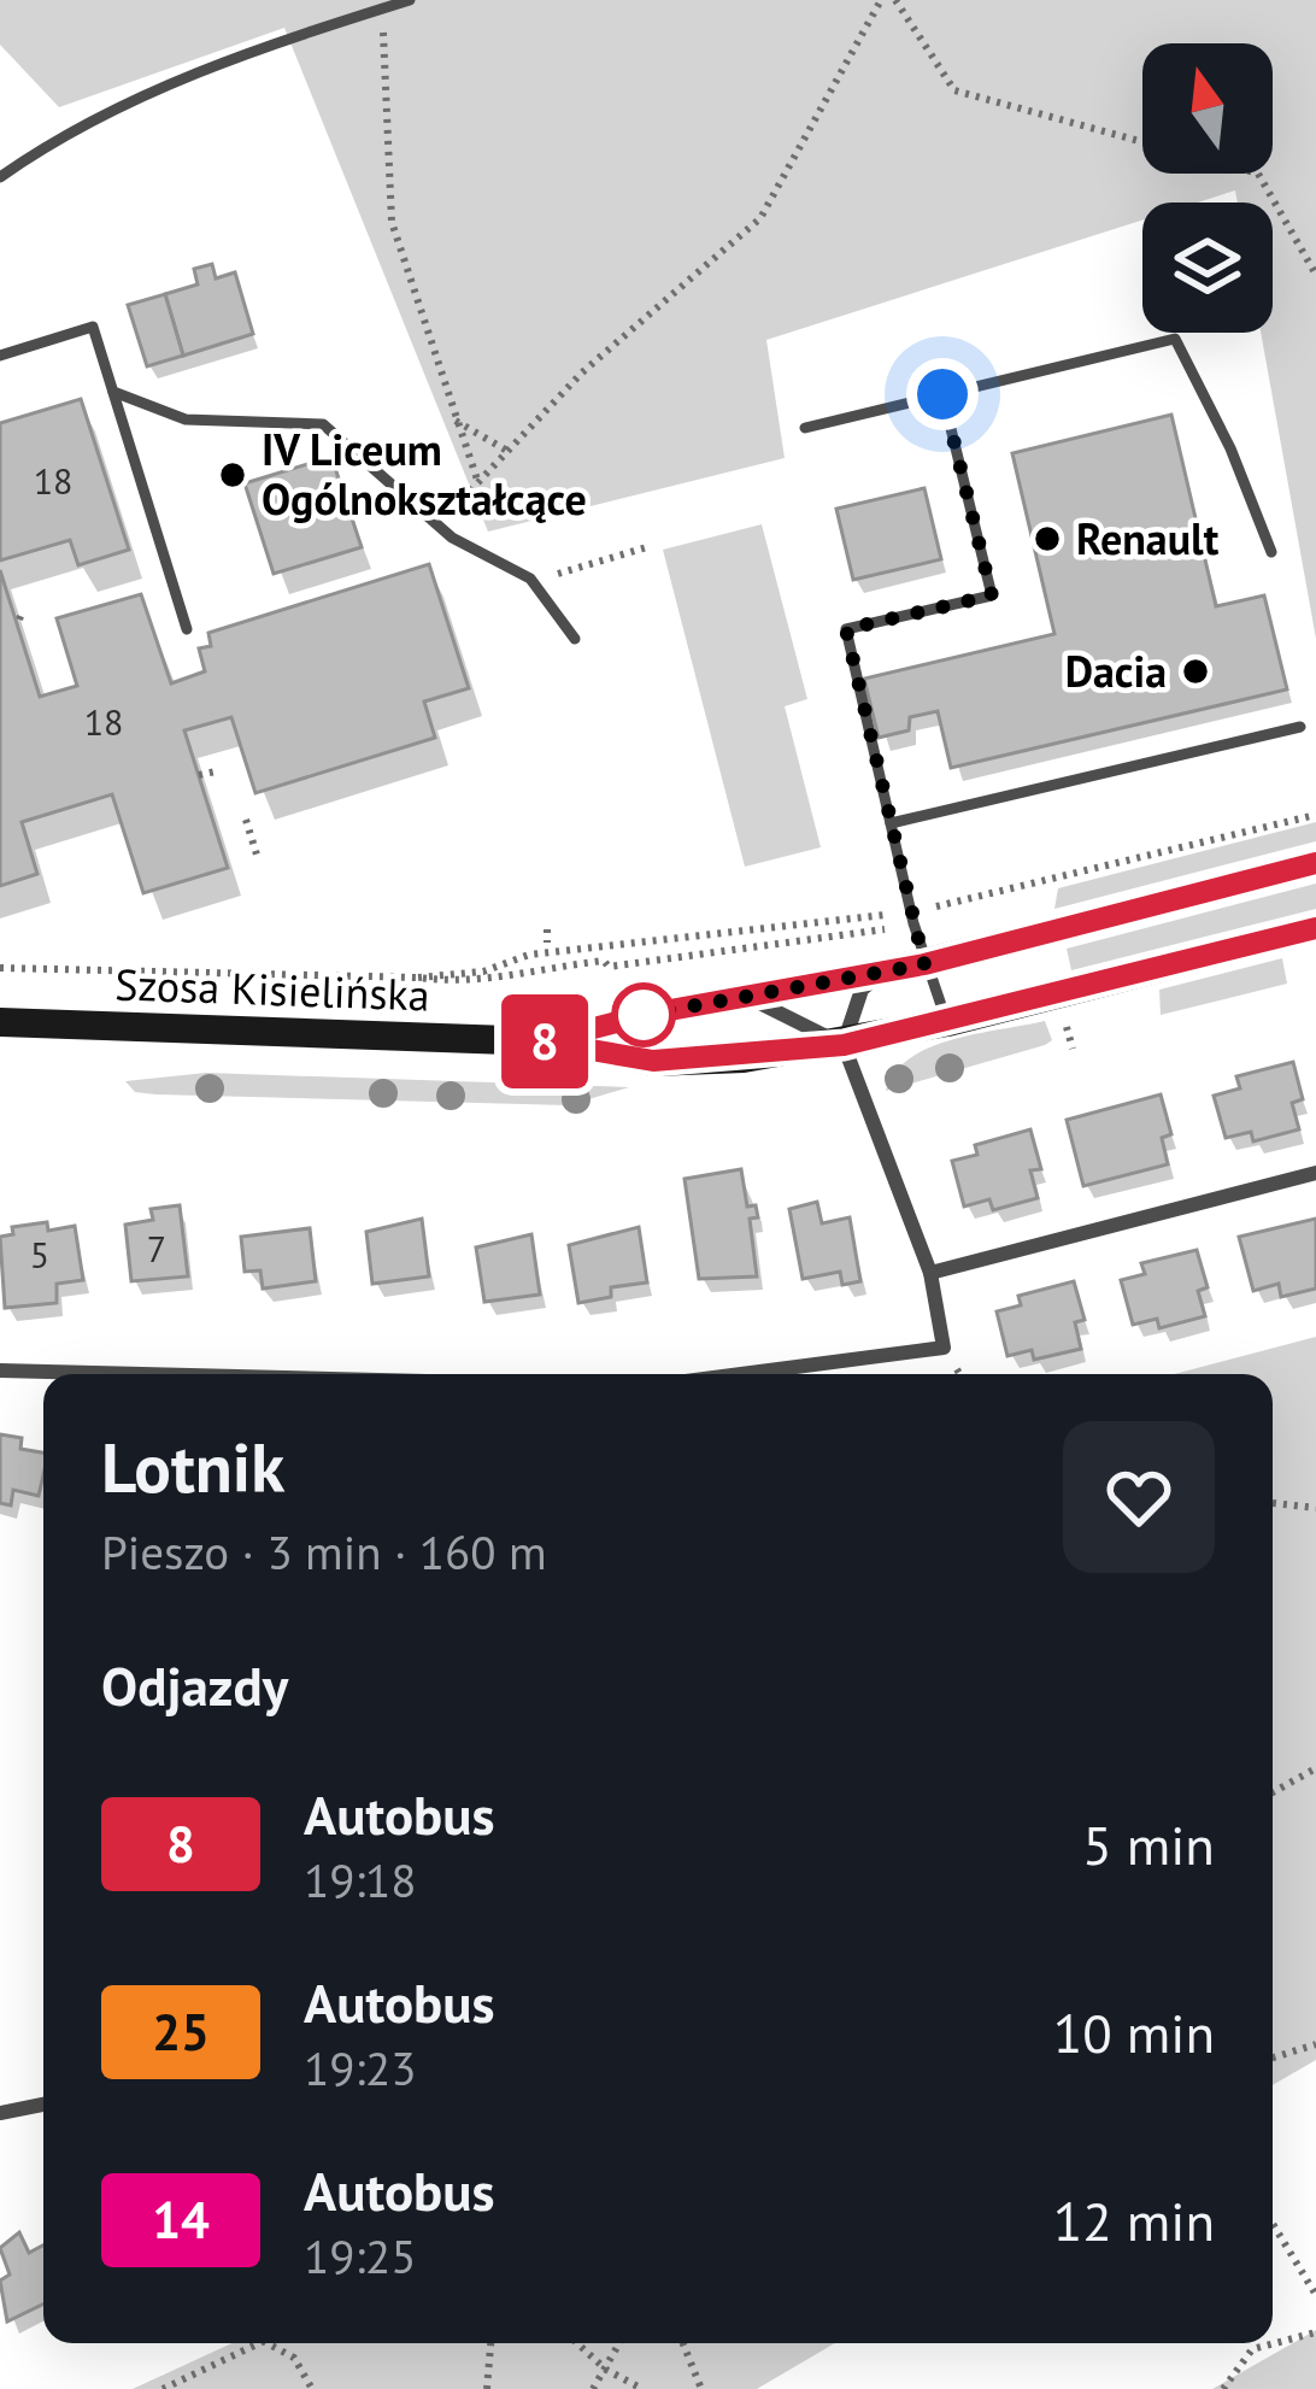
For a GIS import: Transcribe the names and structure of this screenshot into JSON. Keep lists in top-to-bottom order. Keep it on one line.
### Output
{"streets":{"street":["Szosa Kisielińska"]},"places":["IV Liceum Ogólnokształcące","Renault","Dacia"],"lines":["bus line 8"],"house_numbers":["18","18","7","5"],"north":"top","page":{"on_map":"8","heading":[["Lotnik","Pieszo · 3 min · 160 m"],"Odjazdy"],"list":[{"mark":"8","name":"Autobus","note":"19:18","value":"5 min"},{"mark":"25","name":"Autobus","note":"19:23","value":"10 min"},{"mark":"14","name":"Autobus","note":"19:25","value":"12 min"}]}}
